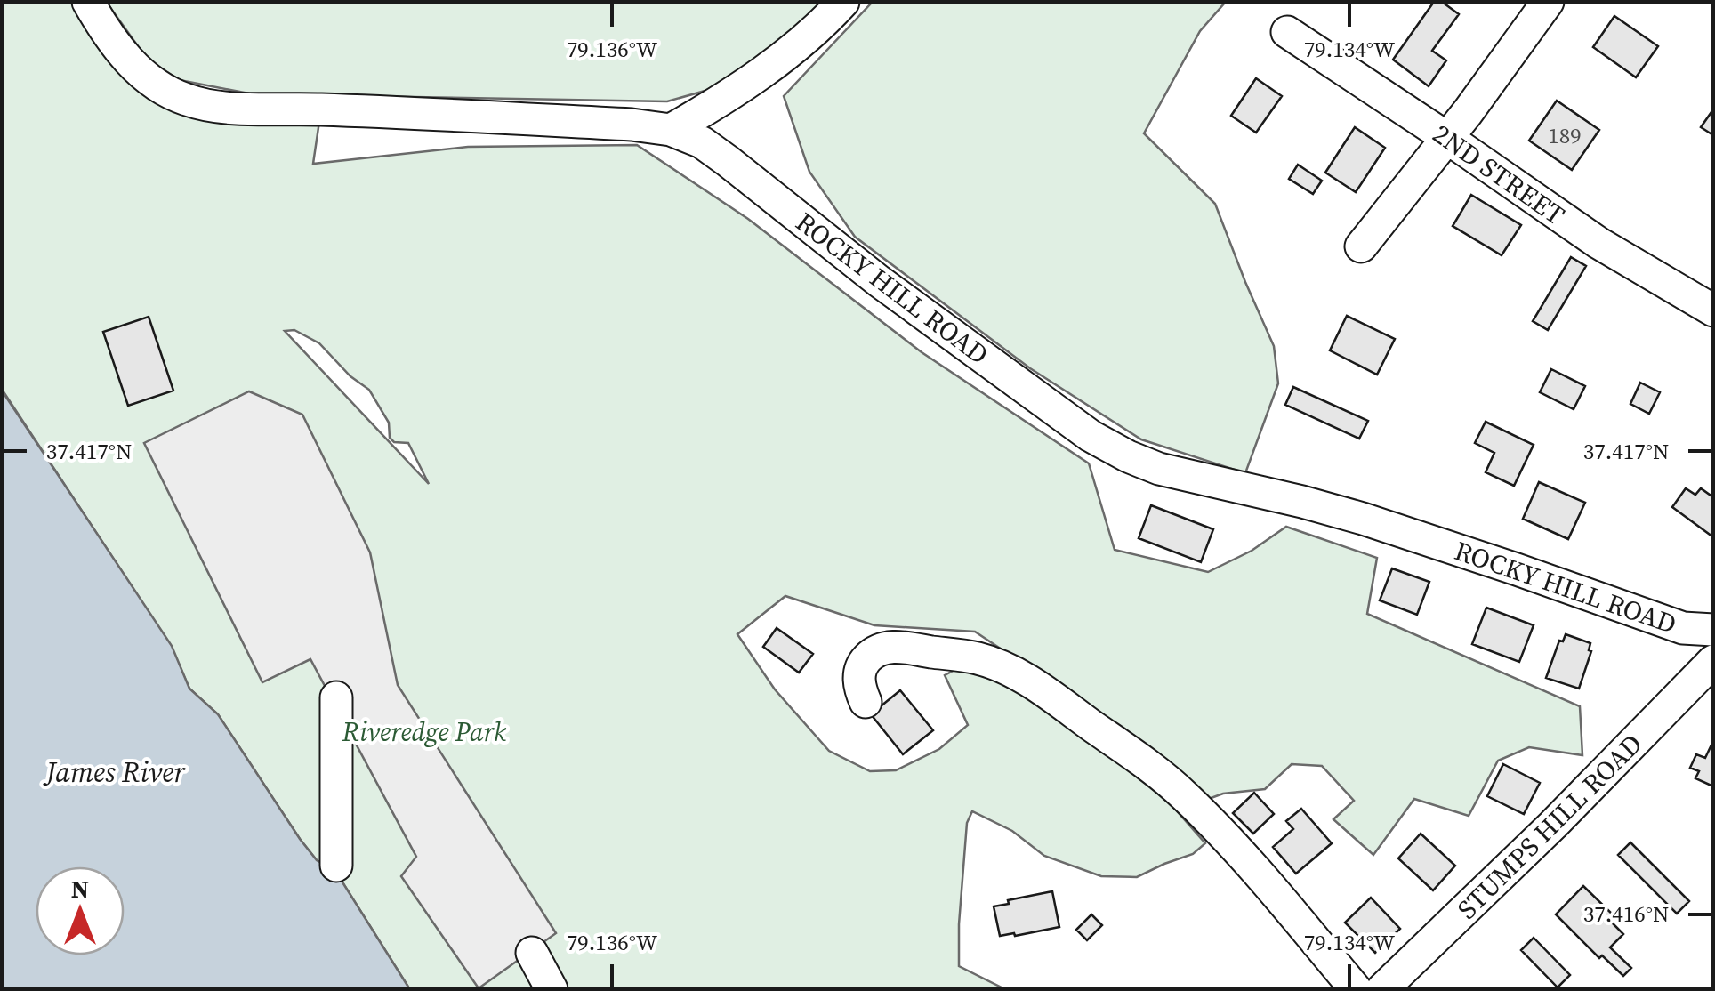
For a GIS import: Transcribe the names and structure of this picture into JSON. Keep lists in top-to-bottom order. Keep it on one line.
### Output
{"streets":{"street":["2ND STREET","ROCKY HILL ROAD","STUMPS HILL ROAD"]},"water":["James River"],"parks":["Riveredge Park"],"house_numbers":["189"],"north":"top","coordinates":["79.136°W","79.134°W","37.417°N","37.416°N"]}
